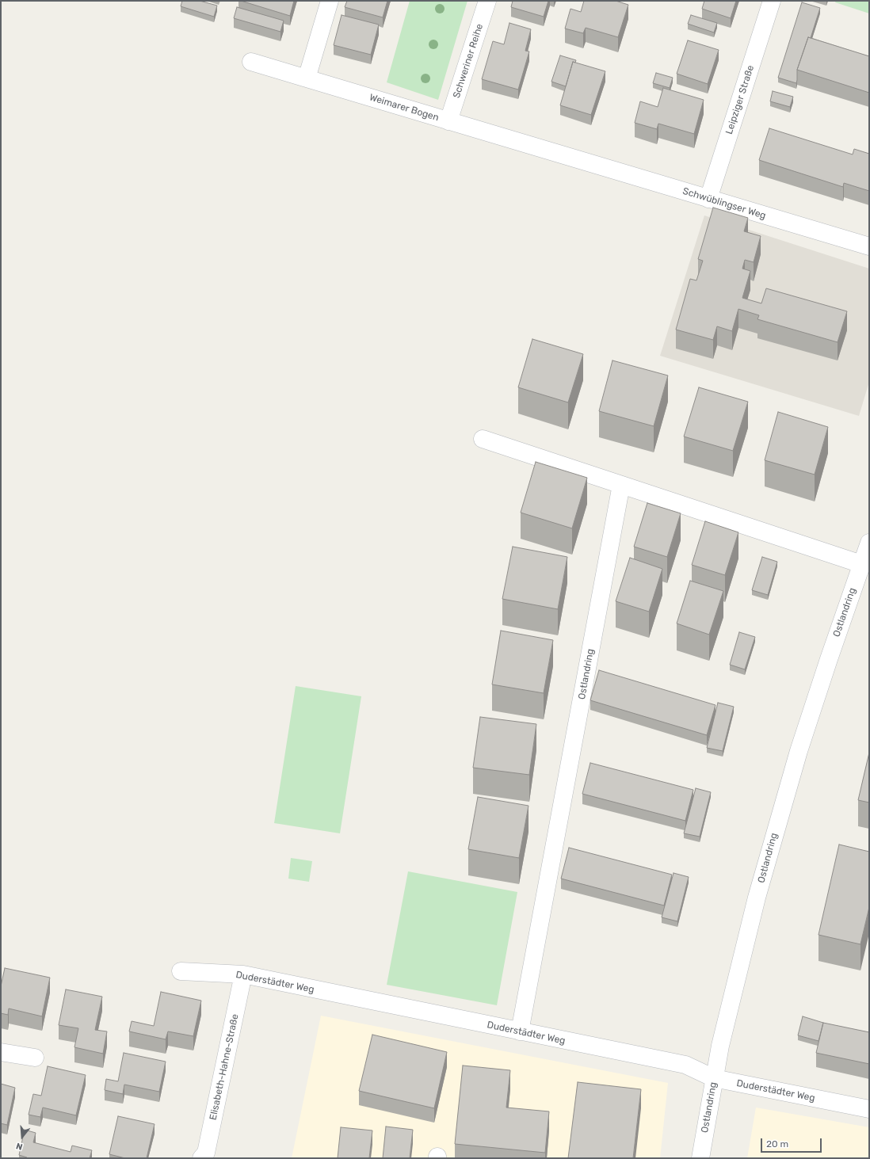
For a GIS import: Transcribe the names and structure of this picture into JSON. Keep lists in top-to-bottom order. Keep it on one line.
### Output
{"streets":{"street":["Schweriner Reihe","Leipziger Straße","Weimarer Bogen","Schwüblingser Weg","Ostlandring","Duderstädter Weg","Elisabeth-Hahne-Straße"]},"crossings":[["Schweriner Reihe","Weimarer Bogen"],["Leipziger Straße","Schwüblingser Weg"],["Weimarer Bogen","Schwüblingser Weg"],["Ostlandring","Duderstädter Weg"],["Duderstädter Weg","Elisabeth-Hahne-Straße"]],"scale_bar":"20 m","north":"bottom"}
